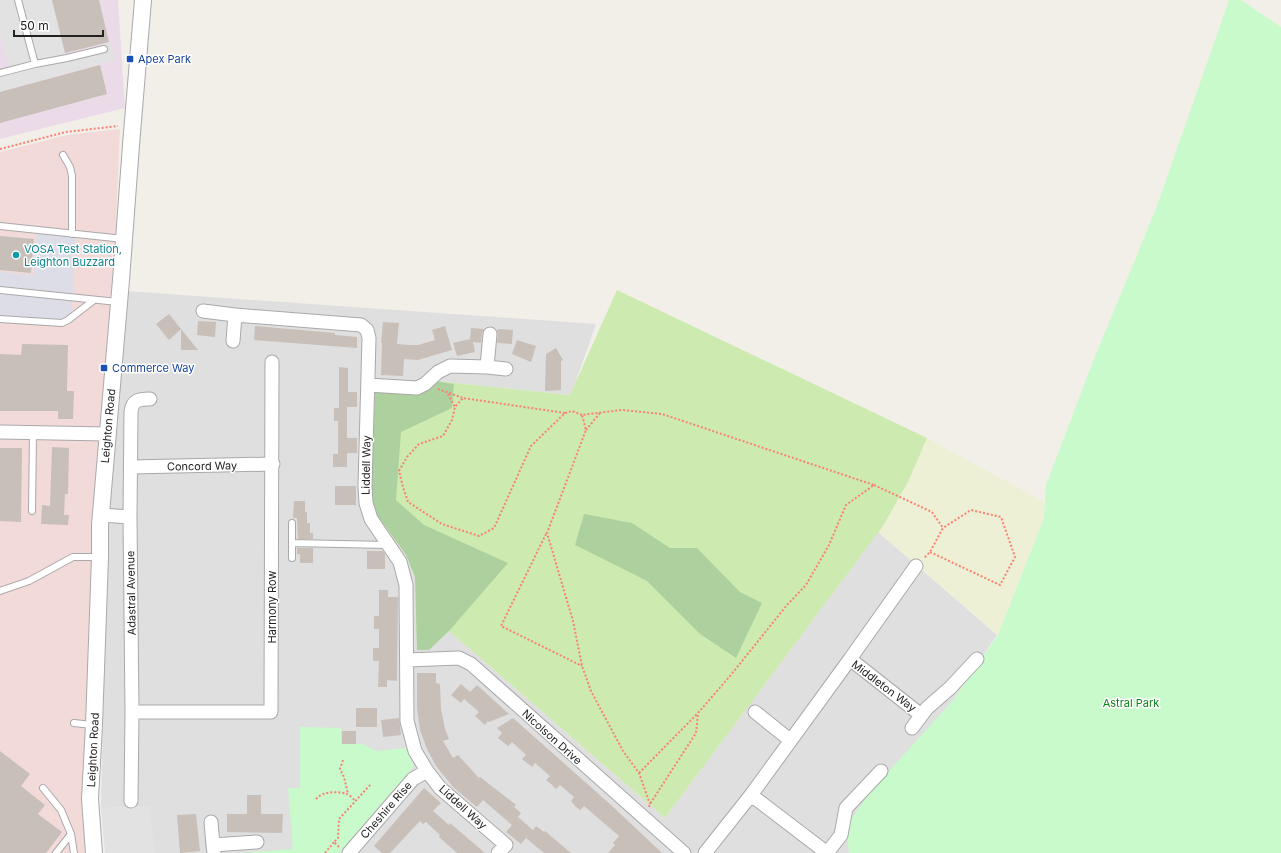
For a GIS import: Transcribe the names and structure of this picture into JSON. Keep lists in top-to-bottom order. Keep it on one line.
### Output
{"streets":{"street":["Leighton Road","Liddell Way","Concord Way","Adastral Avenue","Harmony Row","Middleton Way","Nicolson Drive","Cheshire Rise"]},"crossings":[["Liddell Way","Nicolson Drive"],["Liddell Way","Cheshire Rise"],["Concord Way","Adastral Avenue"],["Concord Way","Harmony Row"],["Adastral Avenue","Harmony Row"]],"parks":["Astral Park"],"places":{"transit":["Apex Park","Commerce Way"],"other":["VOSA Test Station, Leighton Buzzard"]},"scale_bar":"50 m"}
